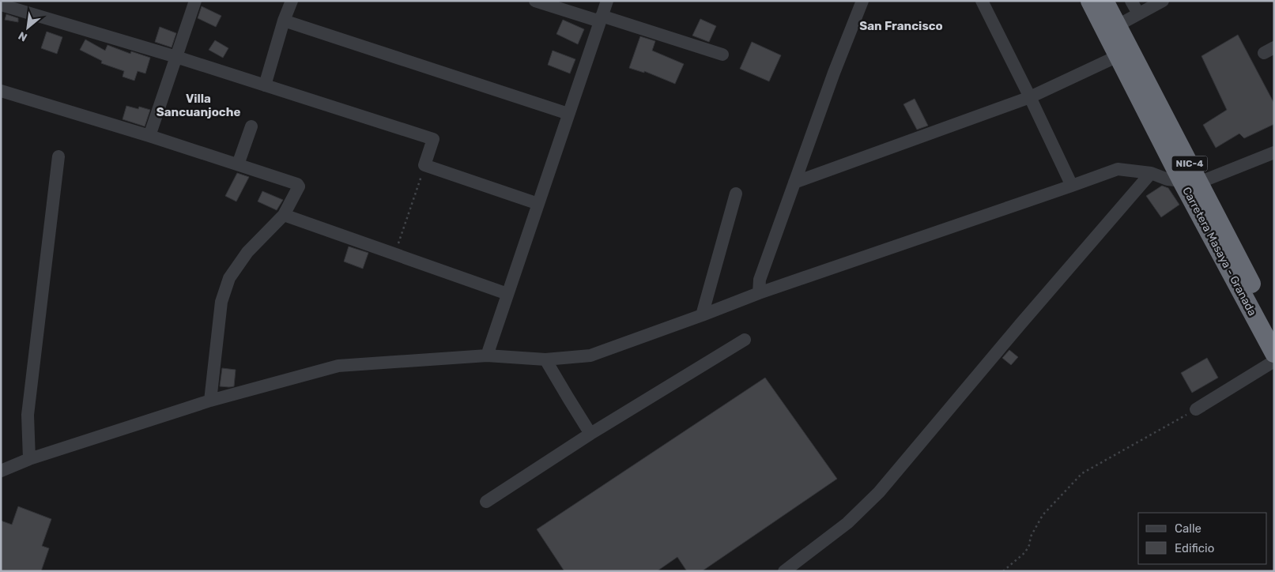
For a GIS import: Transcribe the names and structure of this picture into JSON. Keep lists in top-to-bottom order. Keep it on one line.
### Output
{"streets":{"highway":["NIC-4","Carretera Masaya - Granada"]},"districts":["San Francisco","Villa Sancuanjoche"],"legend":["Calle","Edificio"],"north":"bottom left"}
